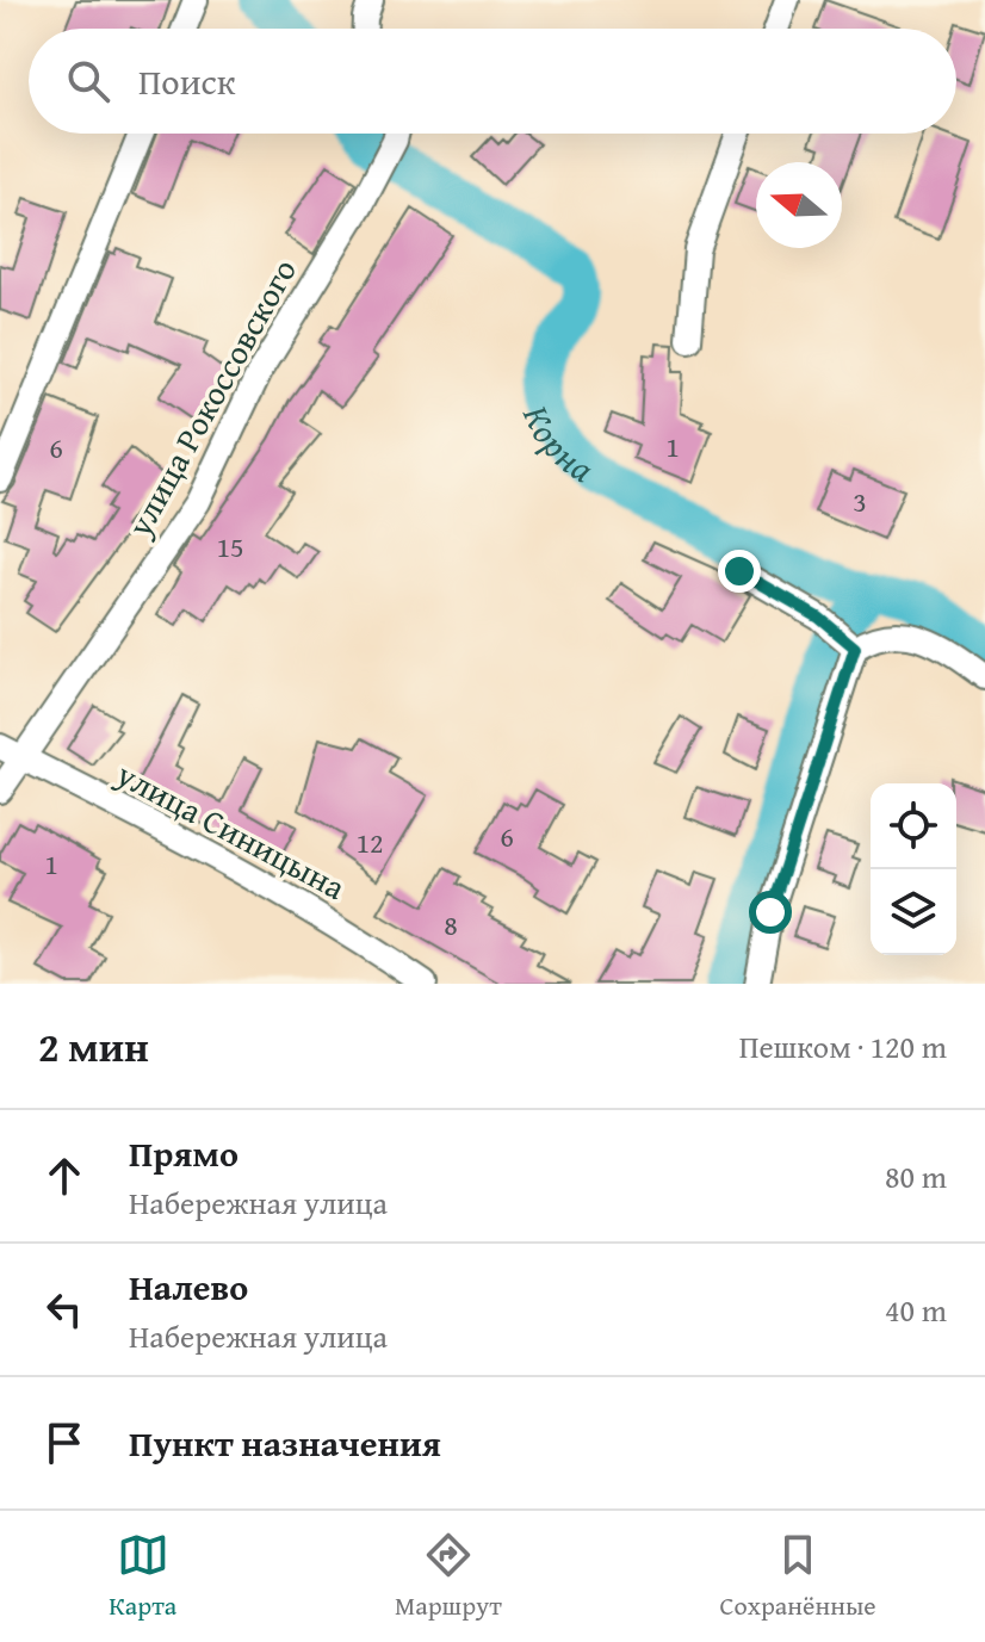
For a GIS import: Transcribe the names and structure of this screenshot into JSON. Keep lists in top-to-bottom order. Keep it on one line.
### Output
{"streets":{"street":["улица Рокоссовского","улица Синицына"]},"crossings":[["улица Рокоссовского","улица Синицына"]],"water":["Корна"],"house_numbers":["1","6","3","15","6","12","1","8"],"north":"left","page":{"search":"Поиск","heading":["2 мин","Пешком · 120 m"],"list":[["Прямо","Набережная улица","80 m"],["Налево","Набережная улица","40 m"],"Пункт назначения"],"nav":["Карта","Маршрут","Сохранённые"]}}
